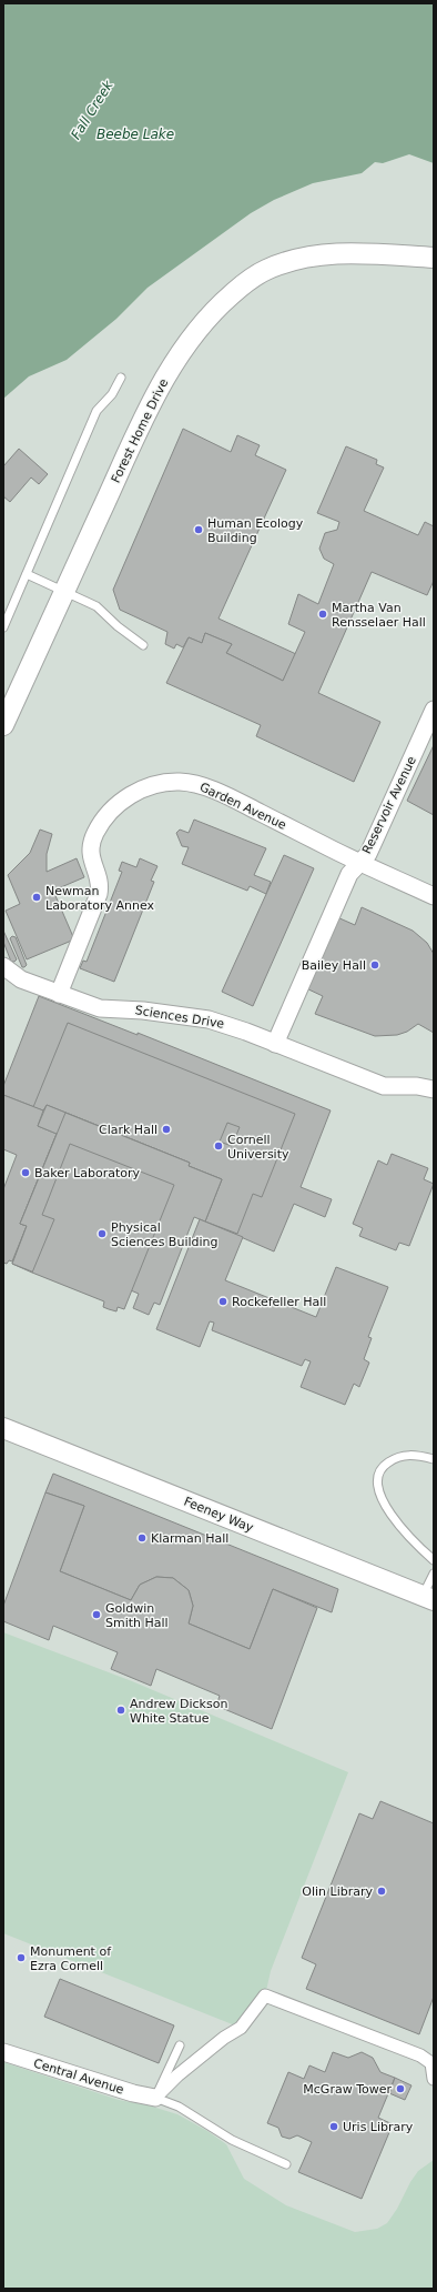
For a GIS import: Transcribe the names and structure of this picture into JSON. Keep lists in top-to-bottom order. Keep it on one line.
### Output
{"streets":{"street":["Forest Home Drive","Reservoir Avenue","Garden Avenue","Sciences Drive","Feeney Way","Central Avenue"]},"crossings":[["Reservoir Avenue","Garden Avenue"],["Reservoir Avenue","Sciences Drive"],["Garden Avenue","Sciences Drive"]],"water":["Fall Creek","Beebe Lake"],"places":["Human Ecology Building","Martha Van Rensselaer Hall","Newman Laboratory Annex","Bailey Hall","Clark Hall","Cornell University","Baker Laboratory","Physical Sciences Building","Rockefeller Hall","Klarman Hall","Goldwin Smith Hall","Andrew Dickson White Statue","Olin Library","Monument of Ezra Cornell","McGraw Tower","Uris Library"]}
